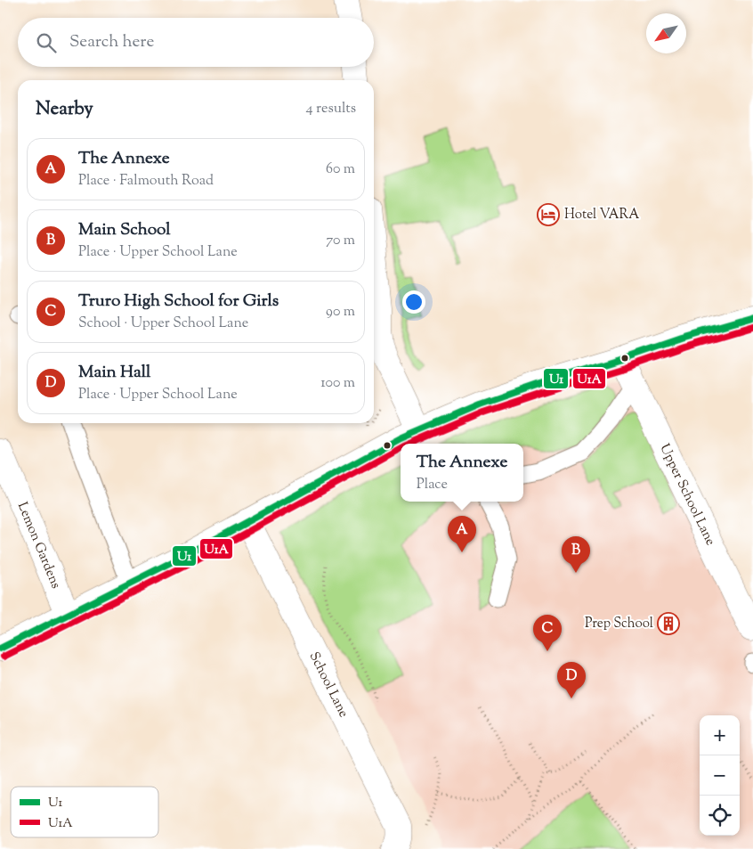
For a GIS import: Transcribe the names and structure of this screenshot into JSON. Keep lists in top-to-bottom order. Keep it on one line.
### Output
{"streets":{"street":["Upper School Lane","Lemon Gardens","School Lane"]},"places":{"hotel":["Hotel VARA"],"building":["Prep School"]},"lines":["transit line U1","transit line U1A"],"legend":["U1","U1A"],"north":"bottom left","page":{"search":"Search here","heading":["Nearby","4 results"],"list":[{"mark":"A","name":"The Annexe","note":"Place · Falmouth Road","value":"60 m"},{"mark":"B","name":"Main School","note":"Place · Upper School Lane","value":"70 m"},{"mark":"C","name":"Truro High School for Girls","note":"School · Upper School Lane","value":"90 m"},{"mark":"D","name":"Main Hall","note":"Place · Upper School Lane","value":"100 m"}],"popup":["The Annexe","Place"],"pins":["A","B","C","D"],"map_buttons":["+","−"]}}
